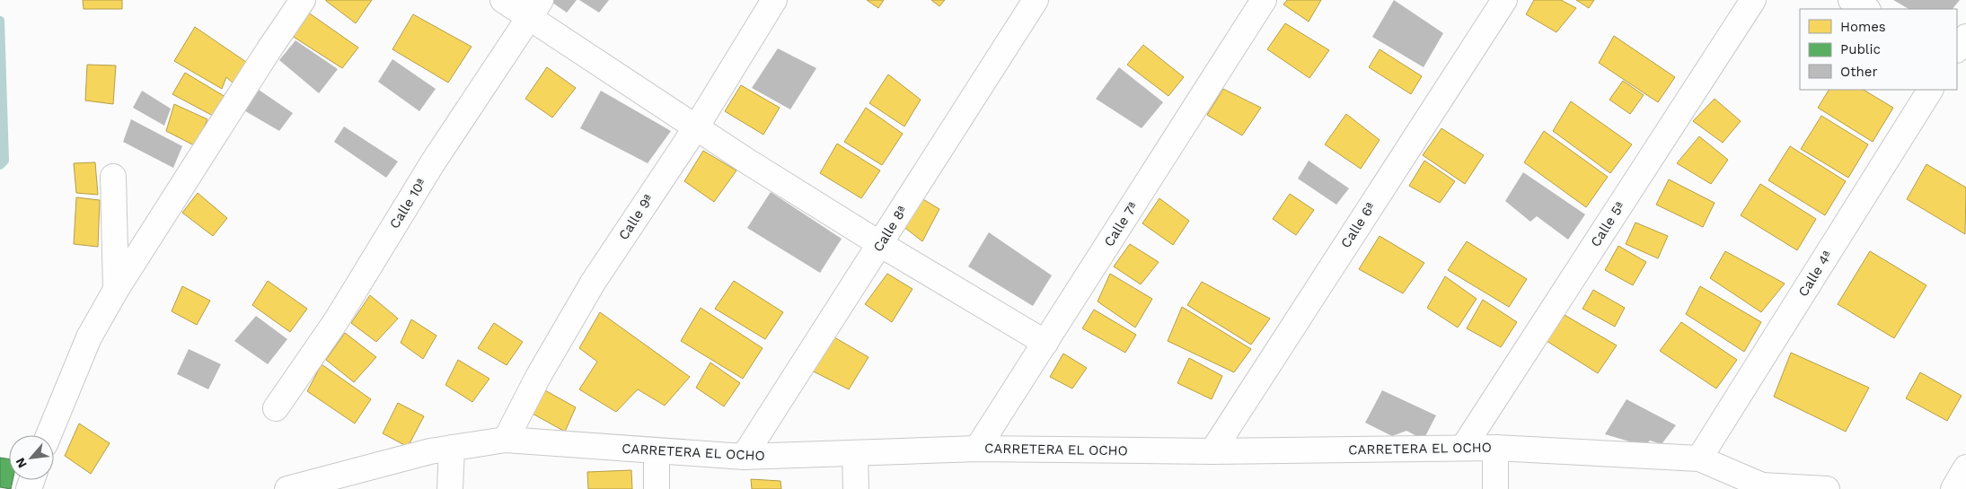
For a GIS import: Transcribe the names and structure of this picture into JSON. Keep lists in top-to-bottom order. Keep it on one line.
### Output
{"streets":{"street":["Calle 10ª","Calle 9ª","Calle 7ª","Calle 5ª","Calle 6ª","Calle 8ª","Calle 4ª","CARRETERA EL OCHO"]},"crossings":[["Calle 9ª","CARRETERA EL OCHO"],["Calle 7ª","CARRETERA EL OCHO"],["Calle 5ª","CARRETERA EL OCHO"],["Calle 6ª","CARRETERA EL OCHO"],["Calle 8ª","CARRETERA EL OCHO"],["Calle 4ª","CARRETERA EL OCHO"]],"legend":["Homes","Public","Other"],"north":"bottom left"}
